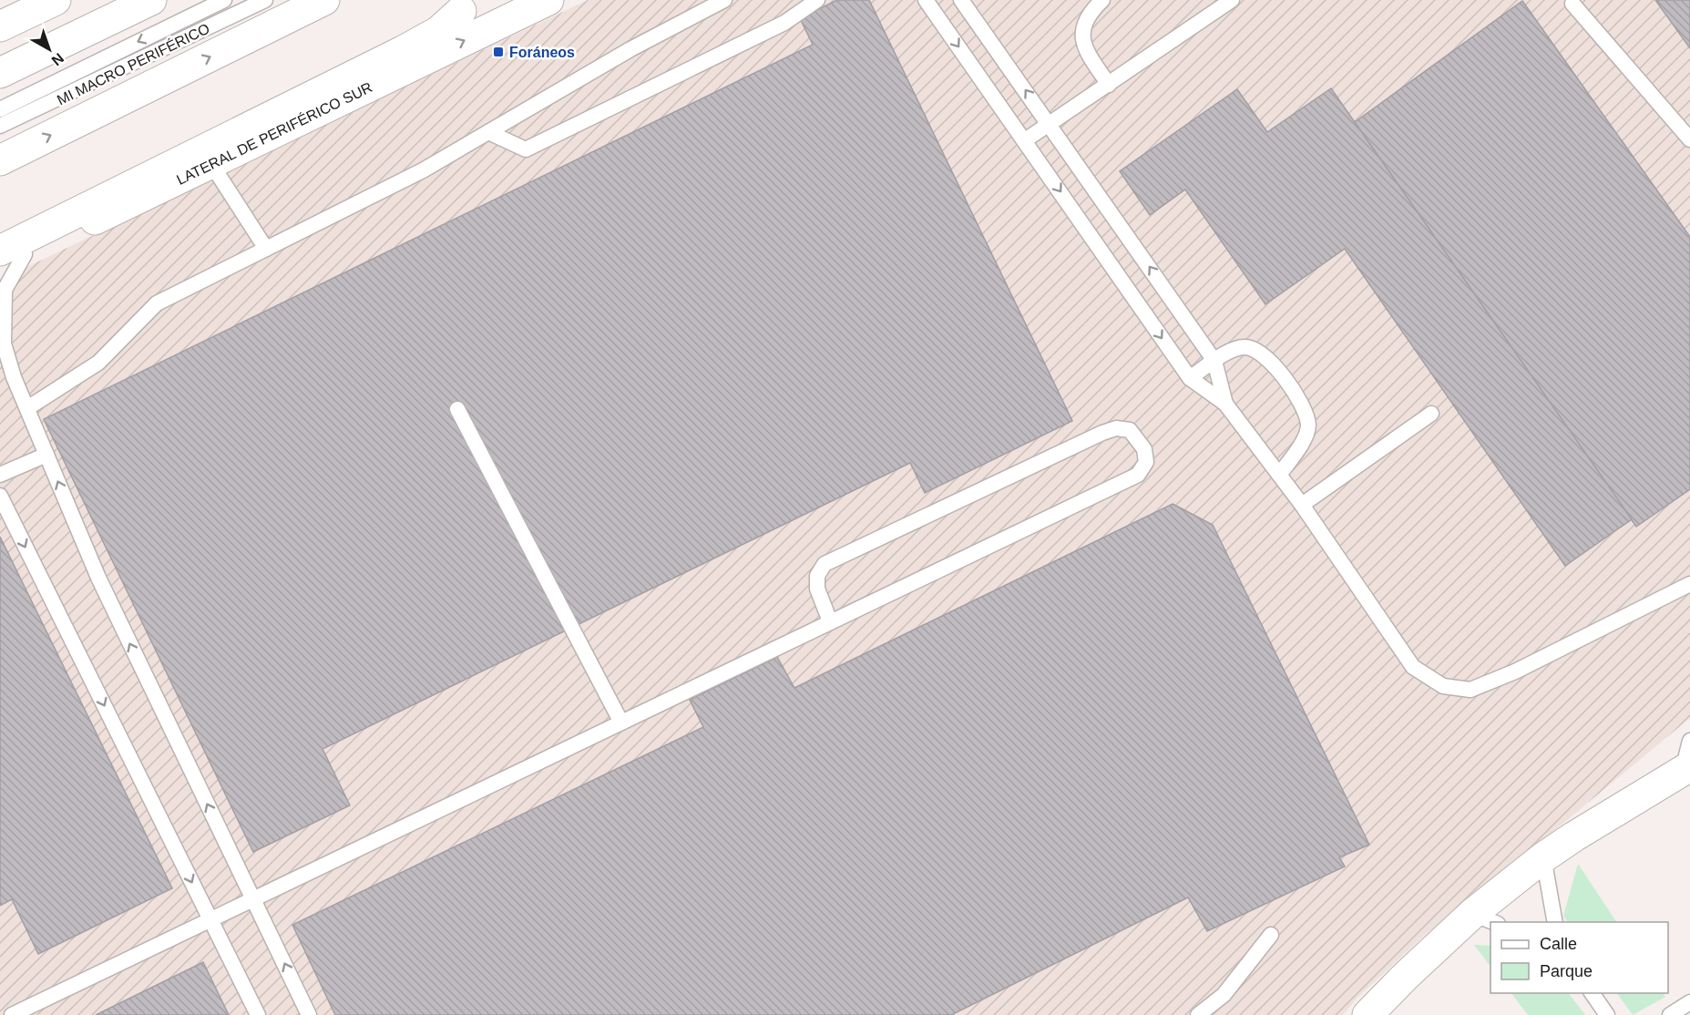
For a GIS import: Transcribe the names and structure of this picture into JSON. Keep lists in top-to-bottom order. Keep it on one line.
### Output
{"streets":{"main road":["LATERAL DE PERIFÉRICO SUR"],"lane":["MI MACRO PERIFÉRICO"]},"places":{"transit":["Foráneos"]},"legend":["Calle","Parque"],"north":"bottom right"}
